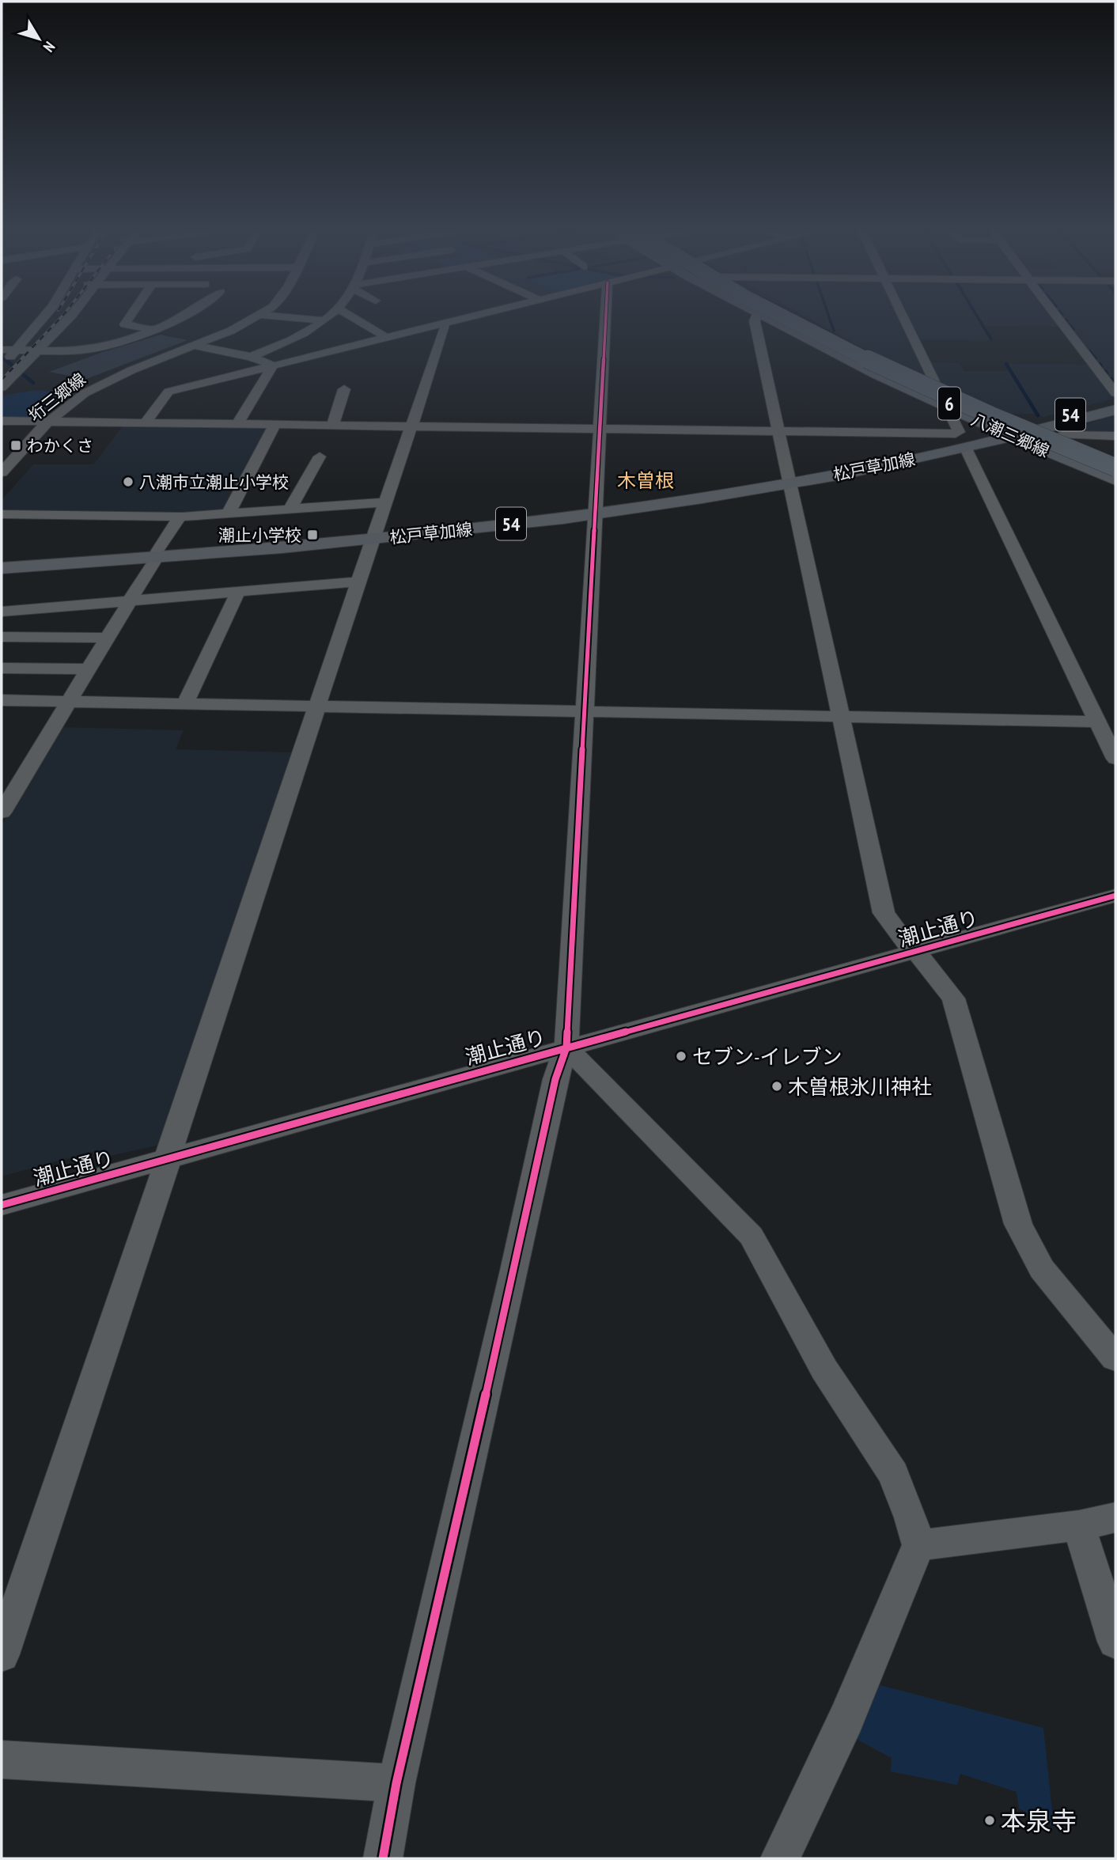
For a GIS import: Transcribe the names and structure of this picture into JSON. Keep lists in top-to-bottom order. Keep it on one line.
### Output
{"streets":{"highway":["6"],"main road":["54","八潮三郷線","松戸草加線"],"street":["垳三郷線","潮止通り"]},"crossings":[["八潮三郷線","松戸草加線"]],"districts":["木曽根"],"places":{"transit":["わかくさ","潮止小学校"],"other":["八潮市立潮止小学校","セブン-イレブン","木曽根氷川神社","本泉寺"]},"north":"bottom right"}
